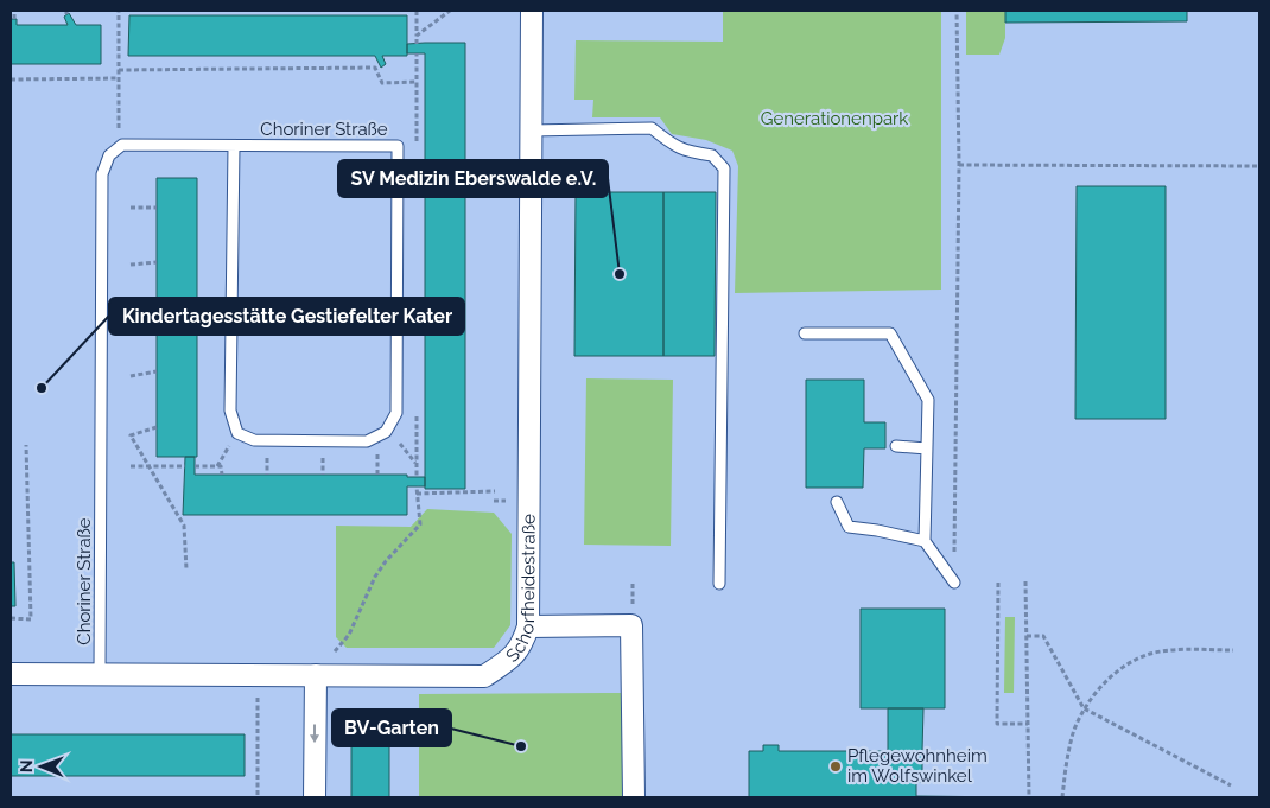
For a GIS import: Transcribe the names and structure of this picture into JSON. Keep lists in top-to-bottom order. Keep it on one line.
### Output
{"streets":{"street":["Schorfheidestraße"],"lane":["Choriner Straße"]},"crossings":[["Choriner Straße","Schorfheidestraße"]],"parks":["Generationenpark"],"places":["SV Medizin Eberswalde e.V.","Kindertagesstätte Gestiefelter Kater","BV-Garten","Pflegewohnheim im Wolfswinkel"],"north":"left"}
